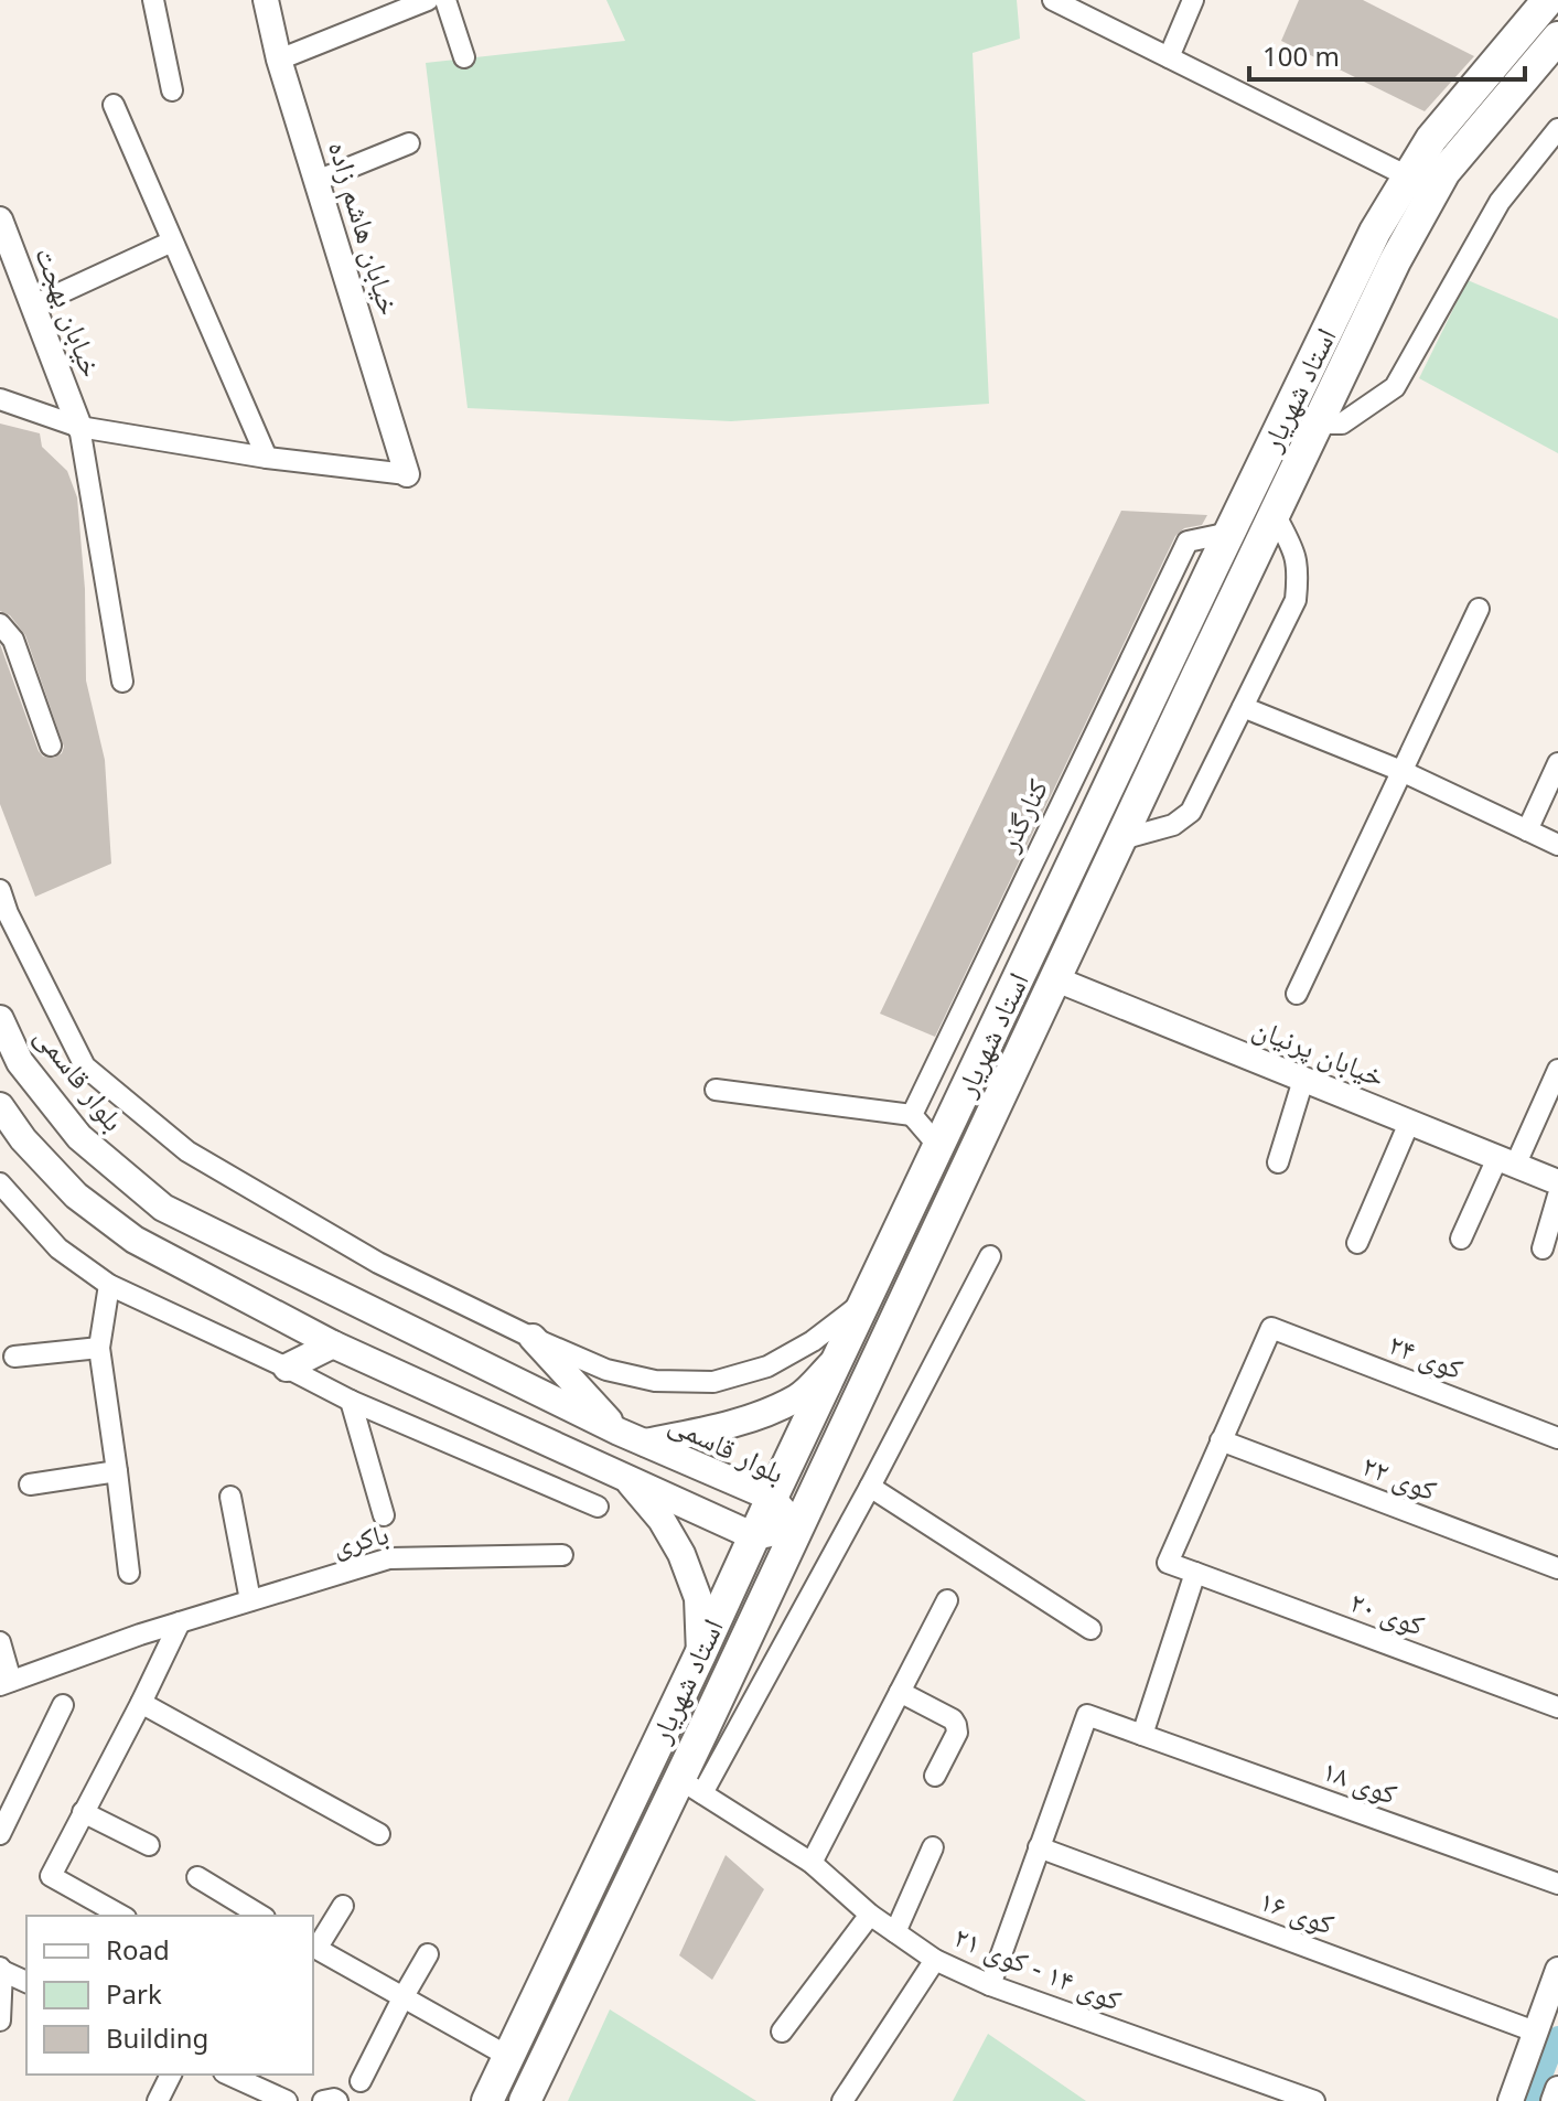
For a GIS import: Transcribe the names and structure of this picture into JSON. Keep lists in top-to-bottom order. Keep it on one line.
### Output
{"streets":{"main road":["استاد شهریار","بلوار قاسمی"],"street":["خیابان هاشم زاده","خیابان بهجت","کنارگذر","خیابان پرنیان","کوی ۲۴","کوی ۲۲","باکری","کوی ۲۰","کوی ۱۸","کوی ۱۶","کوی ۱۴ - کوی ۲۱"]},"crossings":[["استاد شهریار","کنارگذر"],["استاد شهریار","خیابان پرنیان"],["استاد شهریار","بلوار قاسمی"],["استاد شهریار","کوی ۱۴ - کوی ۲۱"],["کوی ۲۴","کوی ۲۲"],["کوی ۱۸","کوی ۱۶"]],"legend":["Road","Park","Building"],"scale_bar":"100 m"}
